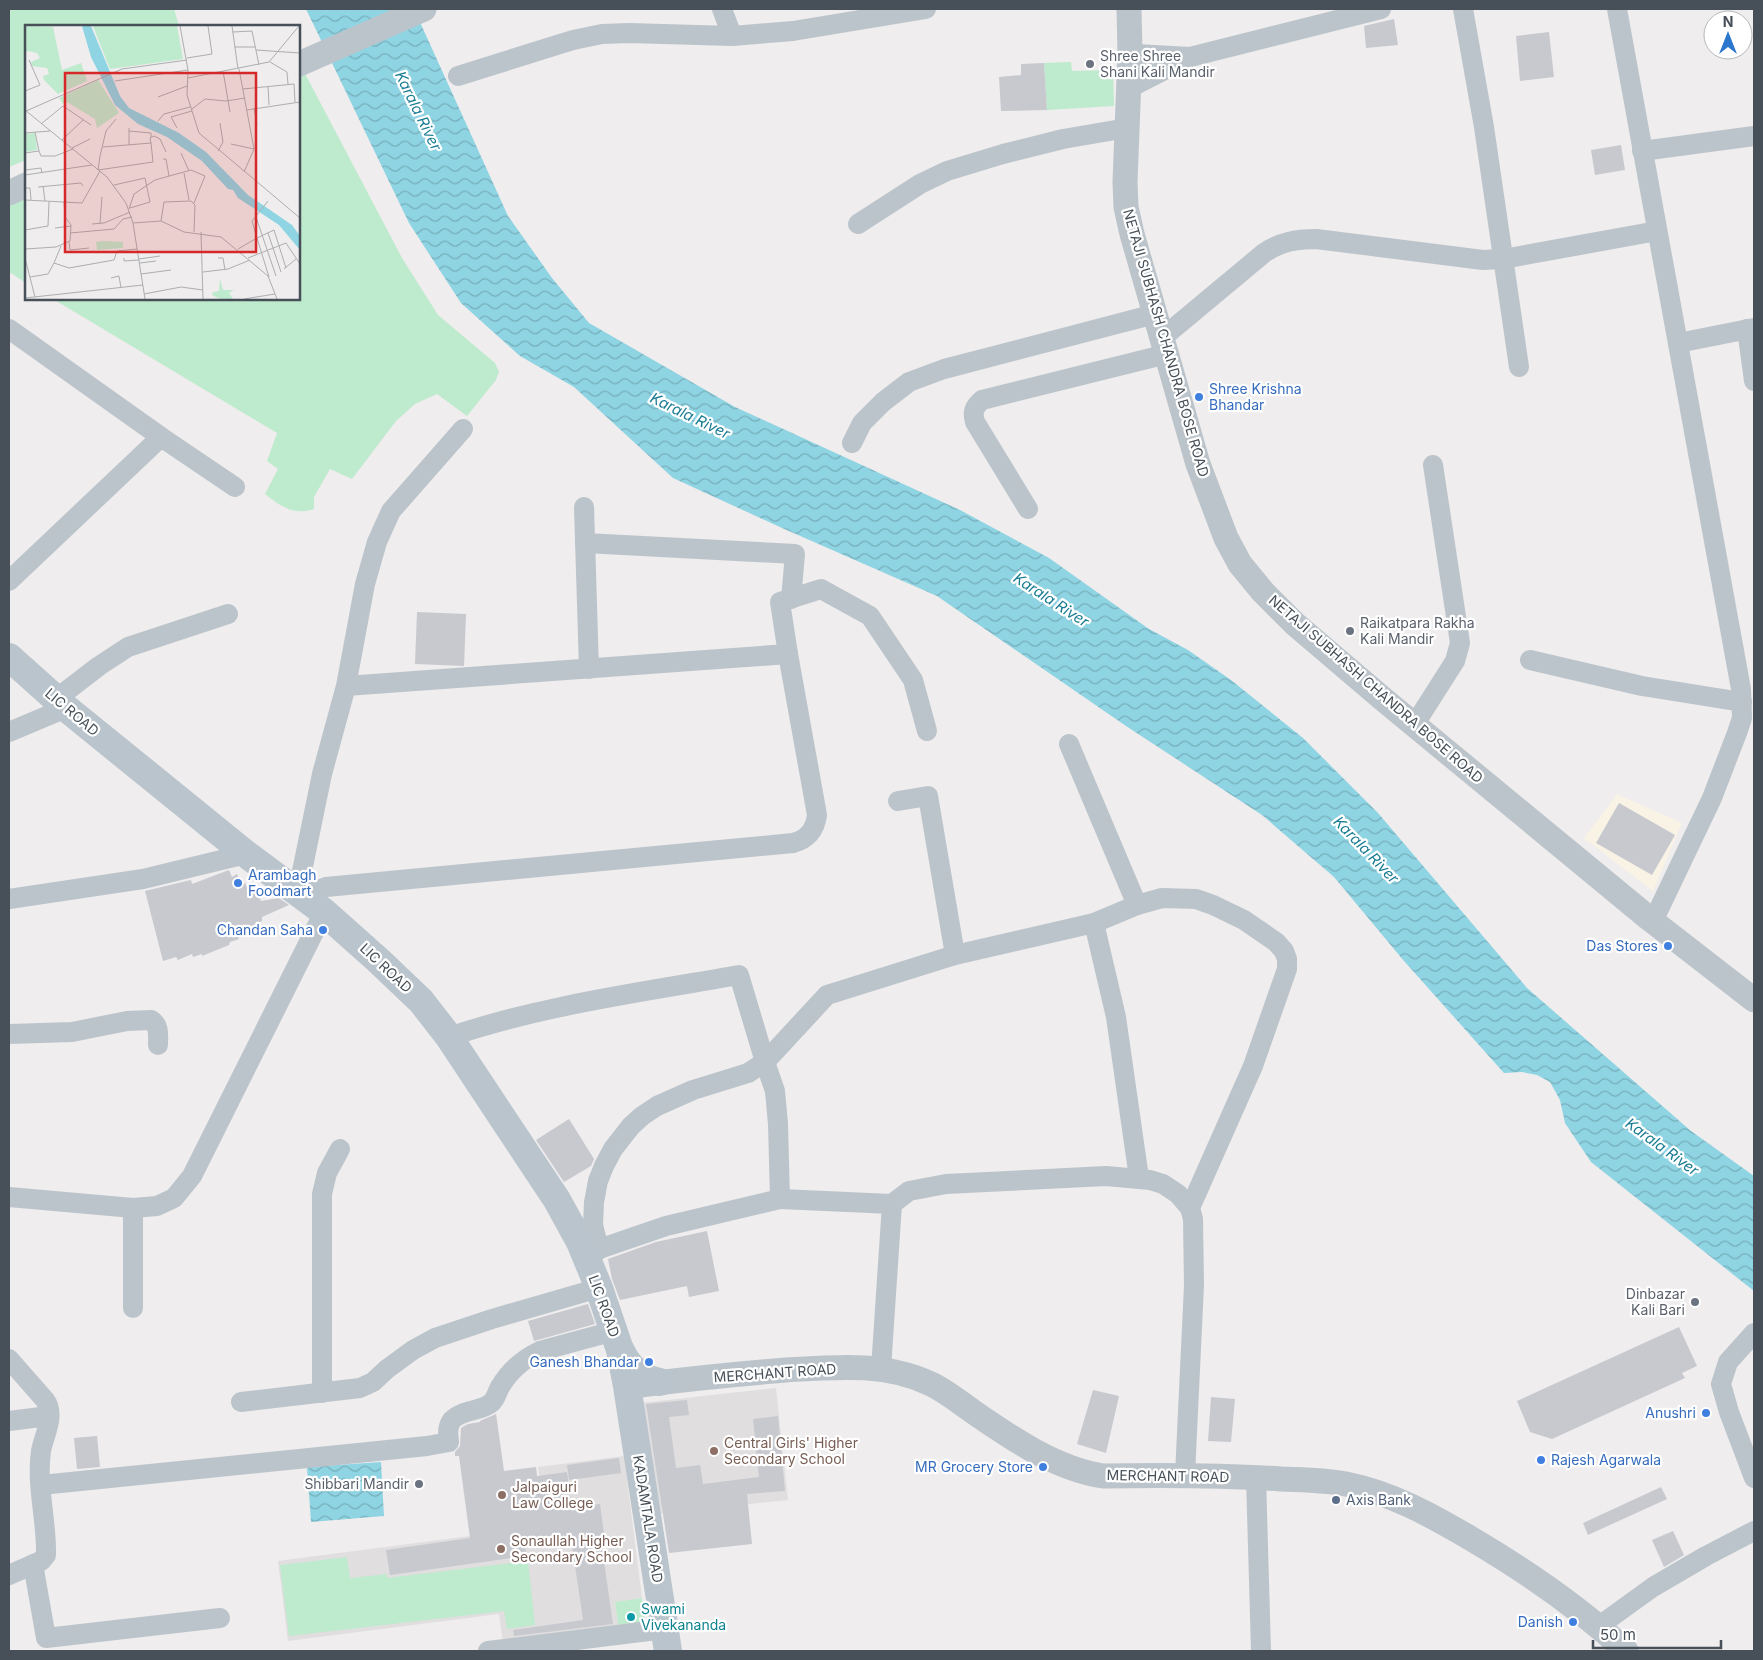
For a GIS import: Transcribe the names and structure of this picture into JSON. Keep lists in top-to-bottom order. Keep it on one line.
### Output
{"streets":{"main road":["LIC ROAD","KADAMTALA ROAD"],"street":["NETAJI SUBHASH CHANDRA BOSE ROAD","MERCHANT ROAD"]},"crossings":[["LIC ROAD","MERCHANT ROAD"],["LIC ROAD","KADAMTALA ROAD"],["MERCHANT ROAD","KADAMTALA ROAD"]],"water":["Karala River"],"places":["Shree Shree Shani Kali Mandir","Shree Krishna Bhandar","Raikatpara Rakha Kali Mandir","Arambagh Foodmart","Chandan Saha","Das Stores","Dinbazar Kali Bari","Ganesh Bhandar","Anushri","Central Girls' Higher Secondary School","Rajesh Agarwala","MR Grocery Store","Shibbari Mandir","Jalpaiguri Law College","Axis Bank","Sonaullah Higher Secondary School","Swami Vivekananda","Danish"],"scale_bar":"50 m","north":"top"}
